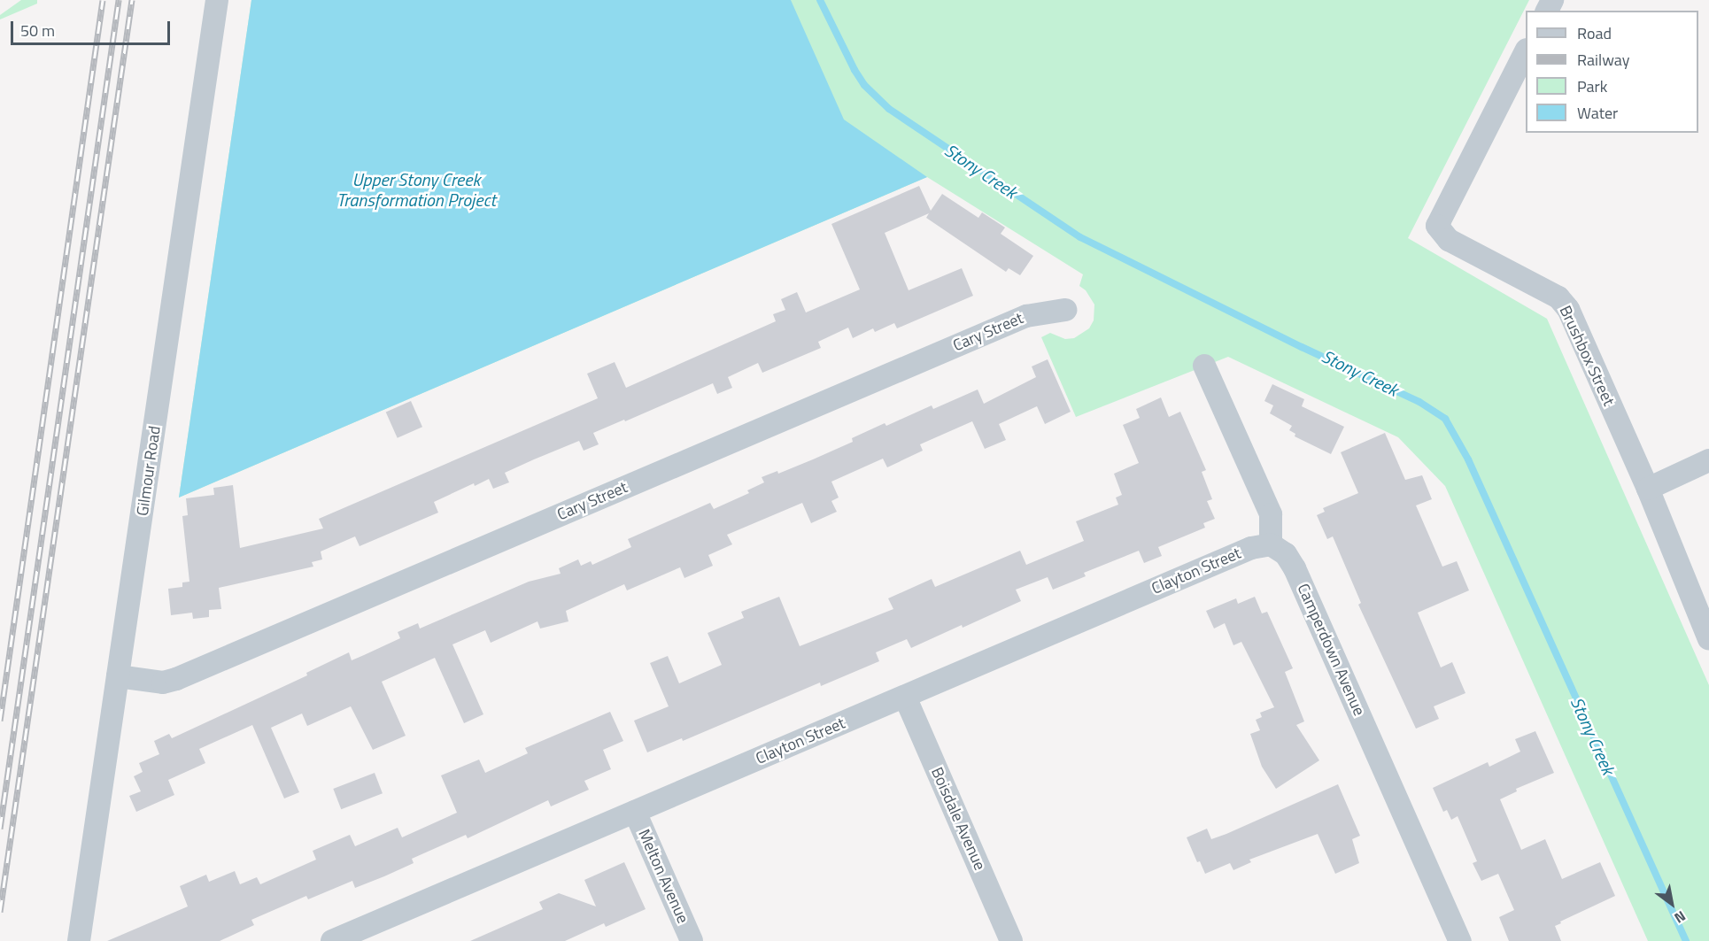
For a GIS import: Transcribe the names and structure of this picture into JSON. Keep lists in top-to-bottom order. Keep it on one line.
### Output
{"streets":{"street":["Cary Street","Brushbox Street","Gilmour Road","Clayton Street","Camperdown Avenue","Boisdale Avenue","Melton Avenue"]},"crossings":[["Cary Street","Gilmour Road"],["Clayton Street","Camperdown Avenue"],["Clayton Street","Boisdale Avenue"],["Clayton Street","Melton Avenue"]],"water":["Stony Creek","Upper Stony Creek Transformation Project"],"legend":["Road","Railway","Park","Water"],"scale_bar":"50 m","north":"bottom right"}
